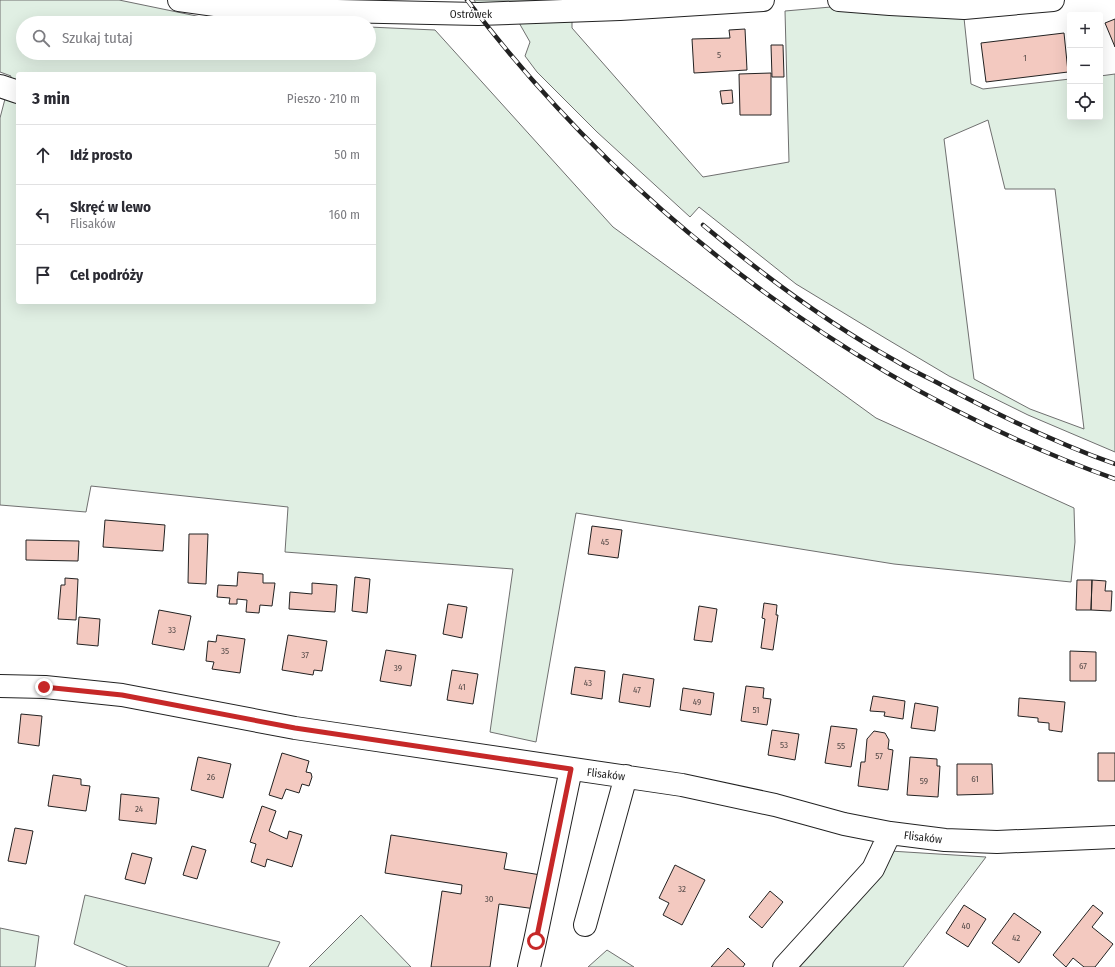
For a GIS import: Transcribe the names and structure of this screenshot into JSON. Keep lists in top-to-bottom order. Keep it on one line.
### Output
{"streets":{"street":["Ostrówek","Flisaków"]},"house_numbers":["5","1","45","33","35","37","67","39","43","41","47","49","51","53","55","57","26","61","59","24","32","30","40","42"],"page":{"map_buttons":["+","−"],"search":"Szukaj tutaj","heading":["3 min","Pieszo · 210 m"],"list":[["Idź prosto","50 m"],["Skręć w lewo","Flisaków","160 m"],"Cel podróży"]}}
